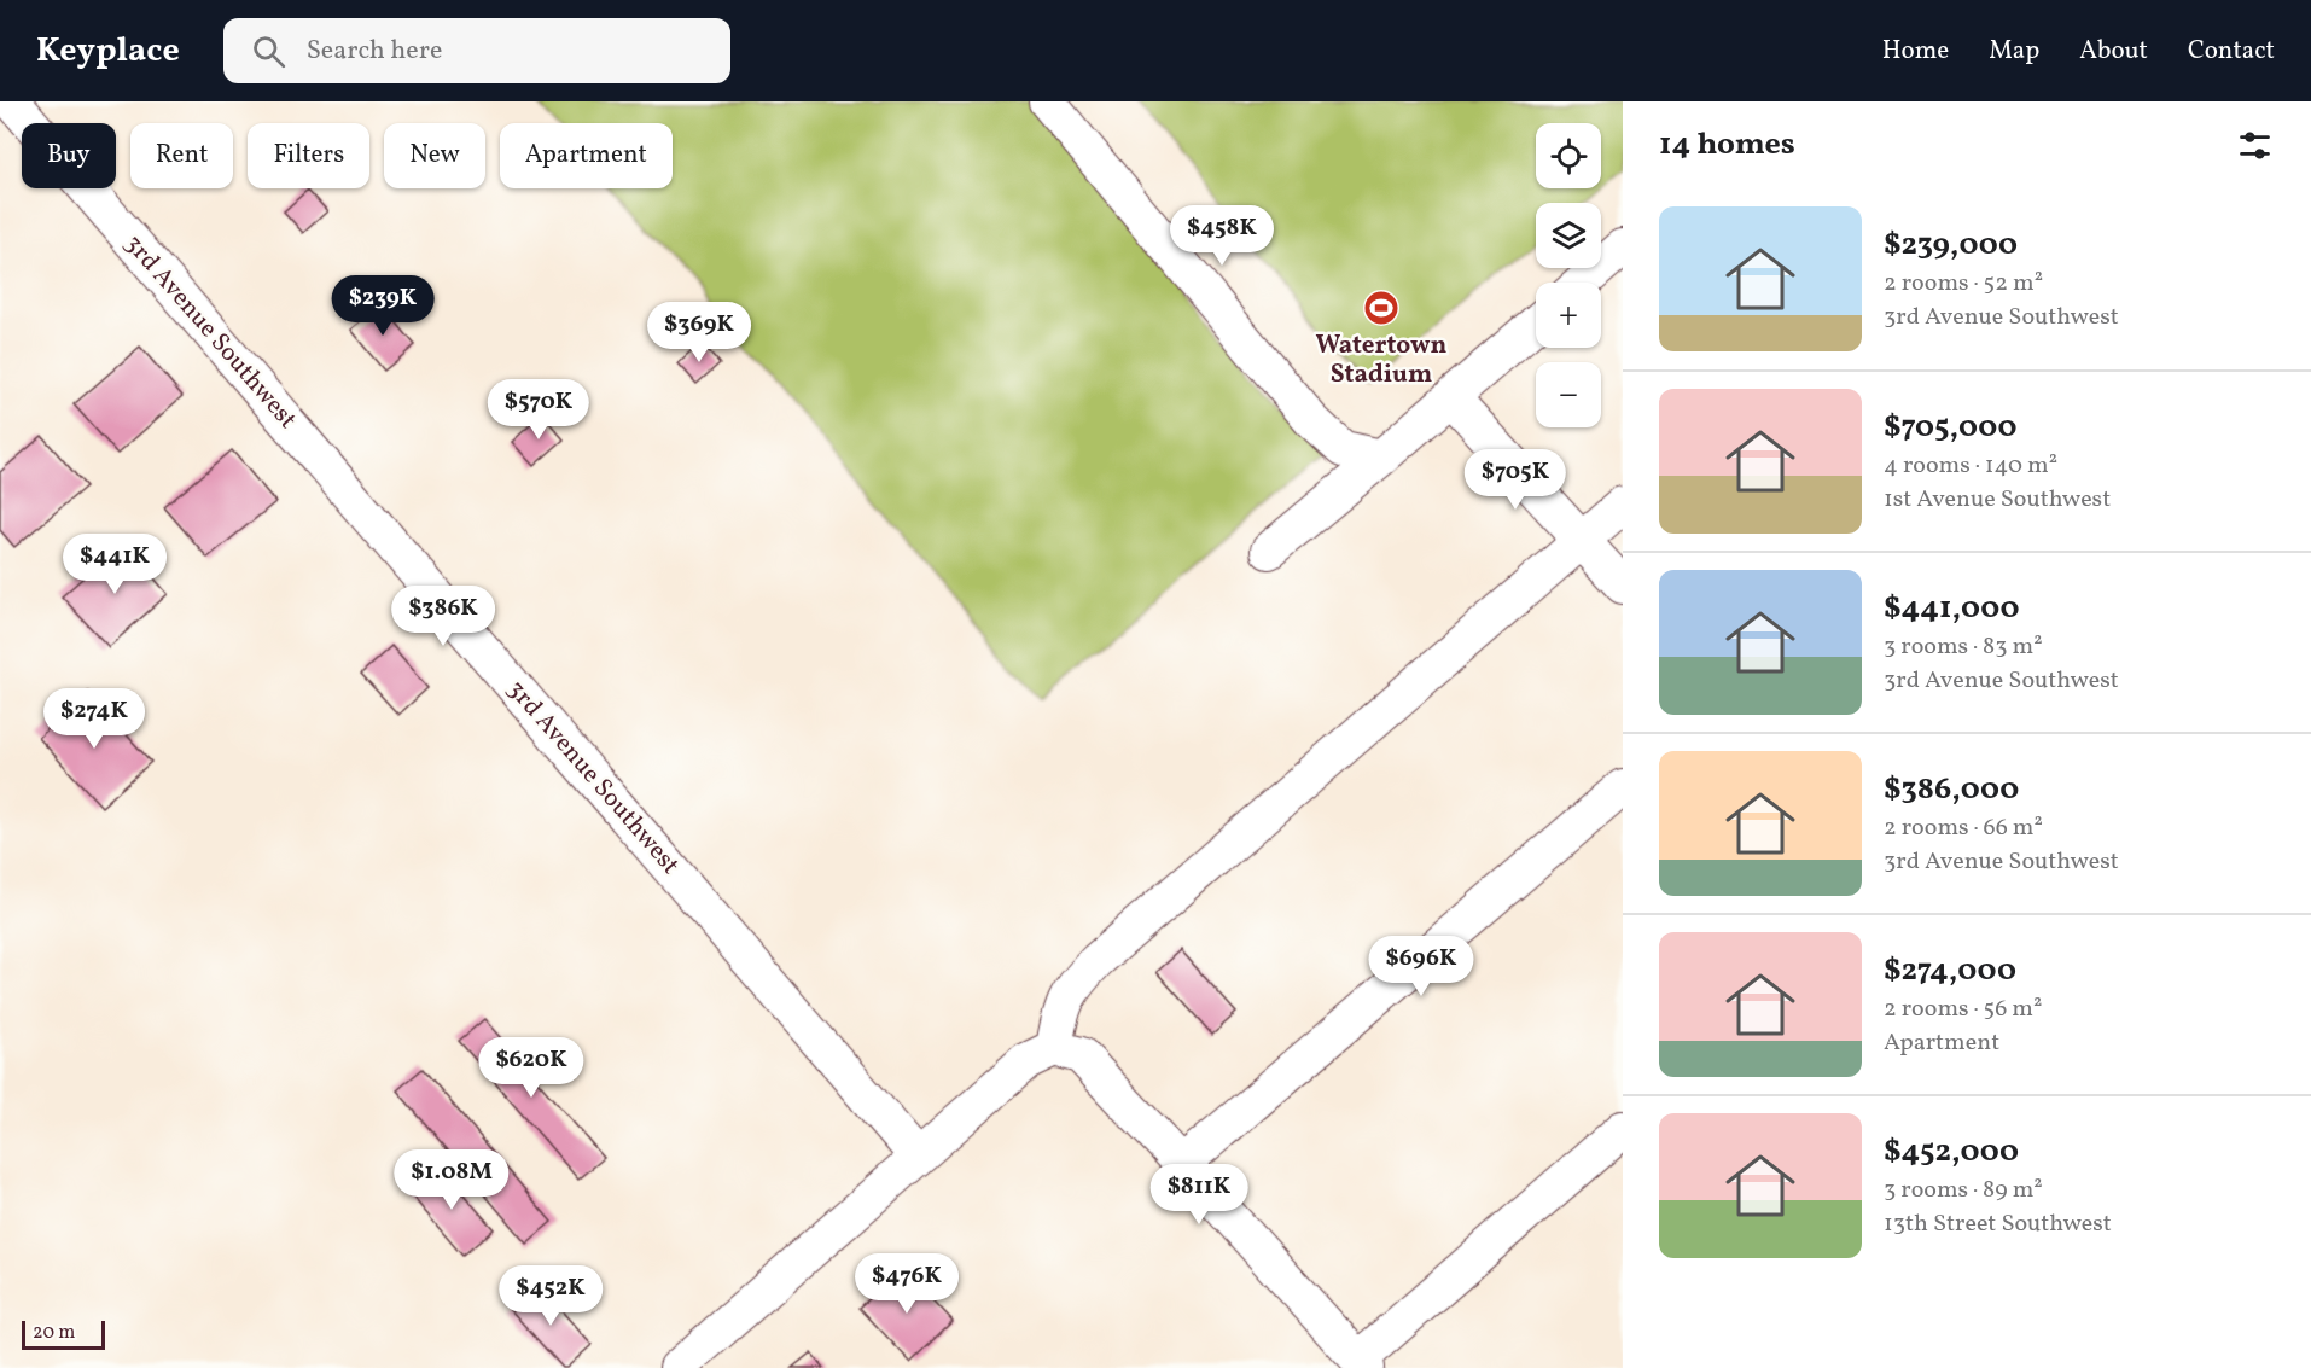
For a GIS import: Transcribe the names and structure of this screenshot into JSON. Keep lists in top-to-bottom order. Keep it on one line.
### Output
{"streets":{"street":["3rd Avenue Southwest"]},"places":{"sports":["Watertown Stadium"]},"scale_bar":"20 m","page":{"header":"Keyplace","search":"Search here","nav":["Home","Map","About","Contact"],"heading":"14 homes","map_buttons":["+","−"],"chip":["Buy","Rent","Filters","New","Apartment"],"list":[{"name":"$239,000","note":"2 rooms · 52 m² · 3rd Avenue Southwest"},{"name":"$705,000","note":"4 rooms · 140 m² · 1st Avenue Southwest"},{"name":"$441,000","note":"3 rooms · 83 m² · 3rd Avenue Southwest"},{"name":"$386,000","note":"2 rooms · 66 m² · 3rd Avenue Southwest"},{"name":"$274,000","note":"2 rooms · 56 m² · Apartment"},{"name":"$452,000","note":"3 rooms · 89 m² · 13th Street Southwest"}],"price":["$458K","$239K","$369K","$570K","$705K","$441K","$386K","$274K","$696K","$620K","$1.08M","$811K","$476K","$452K"],"scale":"20 m"}}
